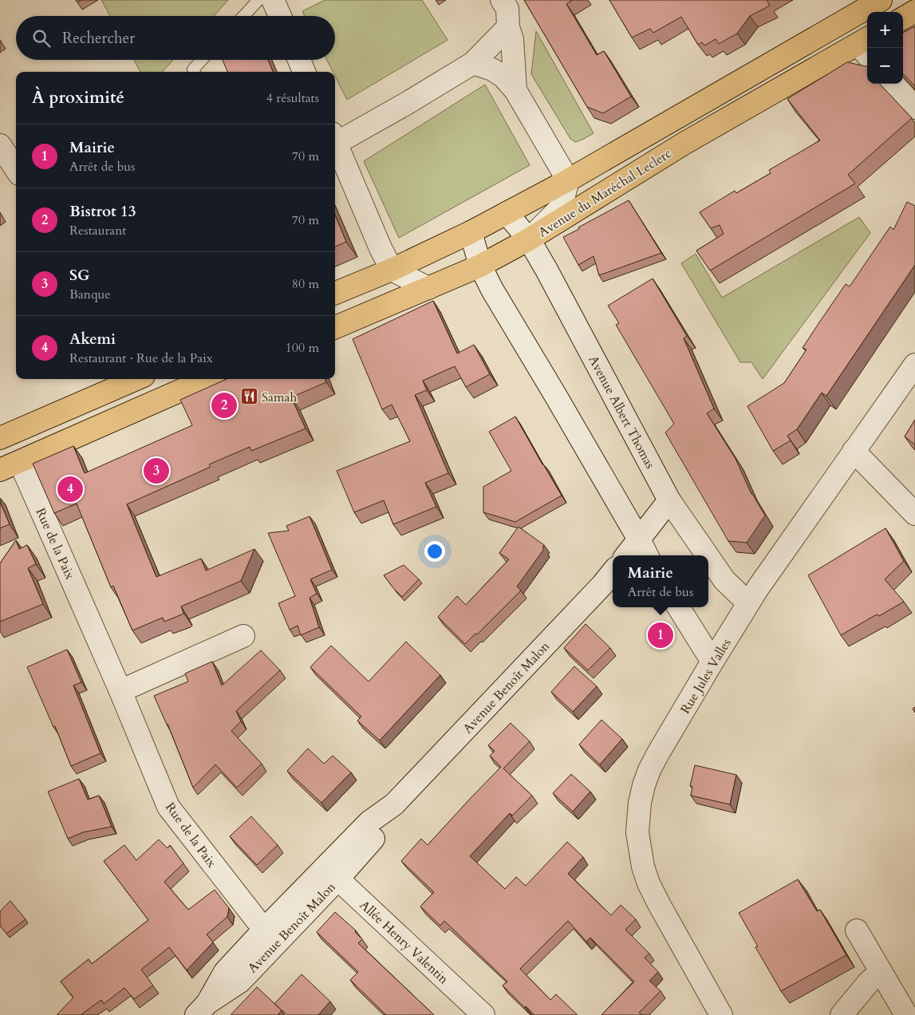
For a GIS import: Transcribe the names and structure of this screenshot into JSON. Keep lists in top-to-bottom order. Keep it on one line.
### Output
{"streets":{"main road":["Avenue du Maréchal Leclerc"],"street":["Avenue Albert Thomas","Rue de la Paix","Rue Jules Valles","Avenue Benoît Malon","Allée Henry Valentin"]},"crossings":[["Avenue du Maréchal Leclerc","Avenue Albert Thomas"],["Avenue Albert Thomas","Rue Jules Valles"],["Rue de la Paix","Avenue Benoît Malon"],["Avenue Benoît Malon","Allée Henry Valentin"]],"places":{"restaurant":["Samah"]},"page":{"map_buttons":["+","−"],"search":"Rechercher","heading":["À proximité","4 résultats"],"list":[{"mark":"1","name":"Mairie","note":"Arrêt de bus","value":"70 m"},{"mark":"2","name":"Bistrot 13","note":"Restaurant","value":"70 m"},{"mark":"3","name":"SG","note":"Banque","value":"80 m"},{"mark":"4","name":"Akemi","note":"Restaurant · Rue de la Paix","value":"100 m"}],"pins":["2","3","4","1"],"popup":["Mairie","Arrêt de bus"]}}
